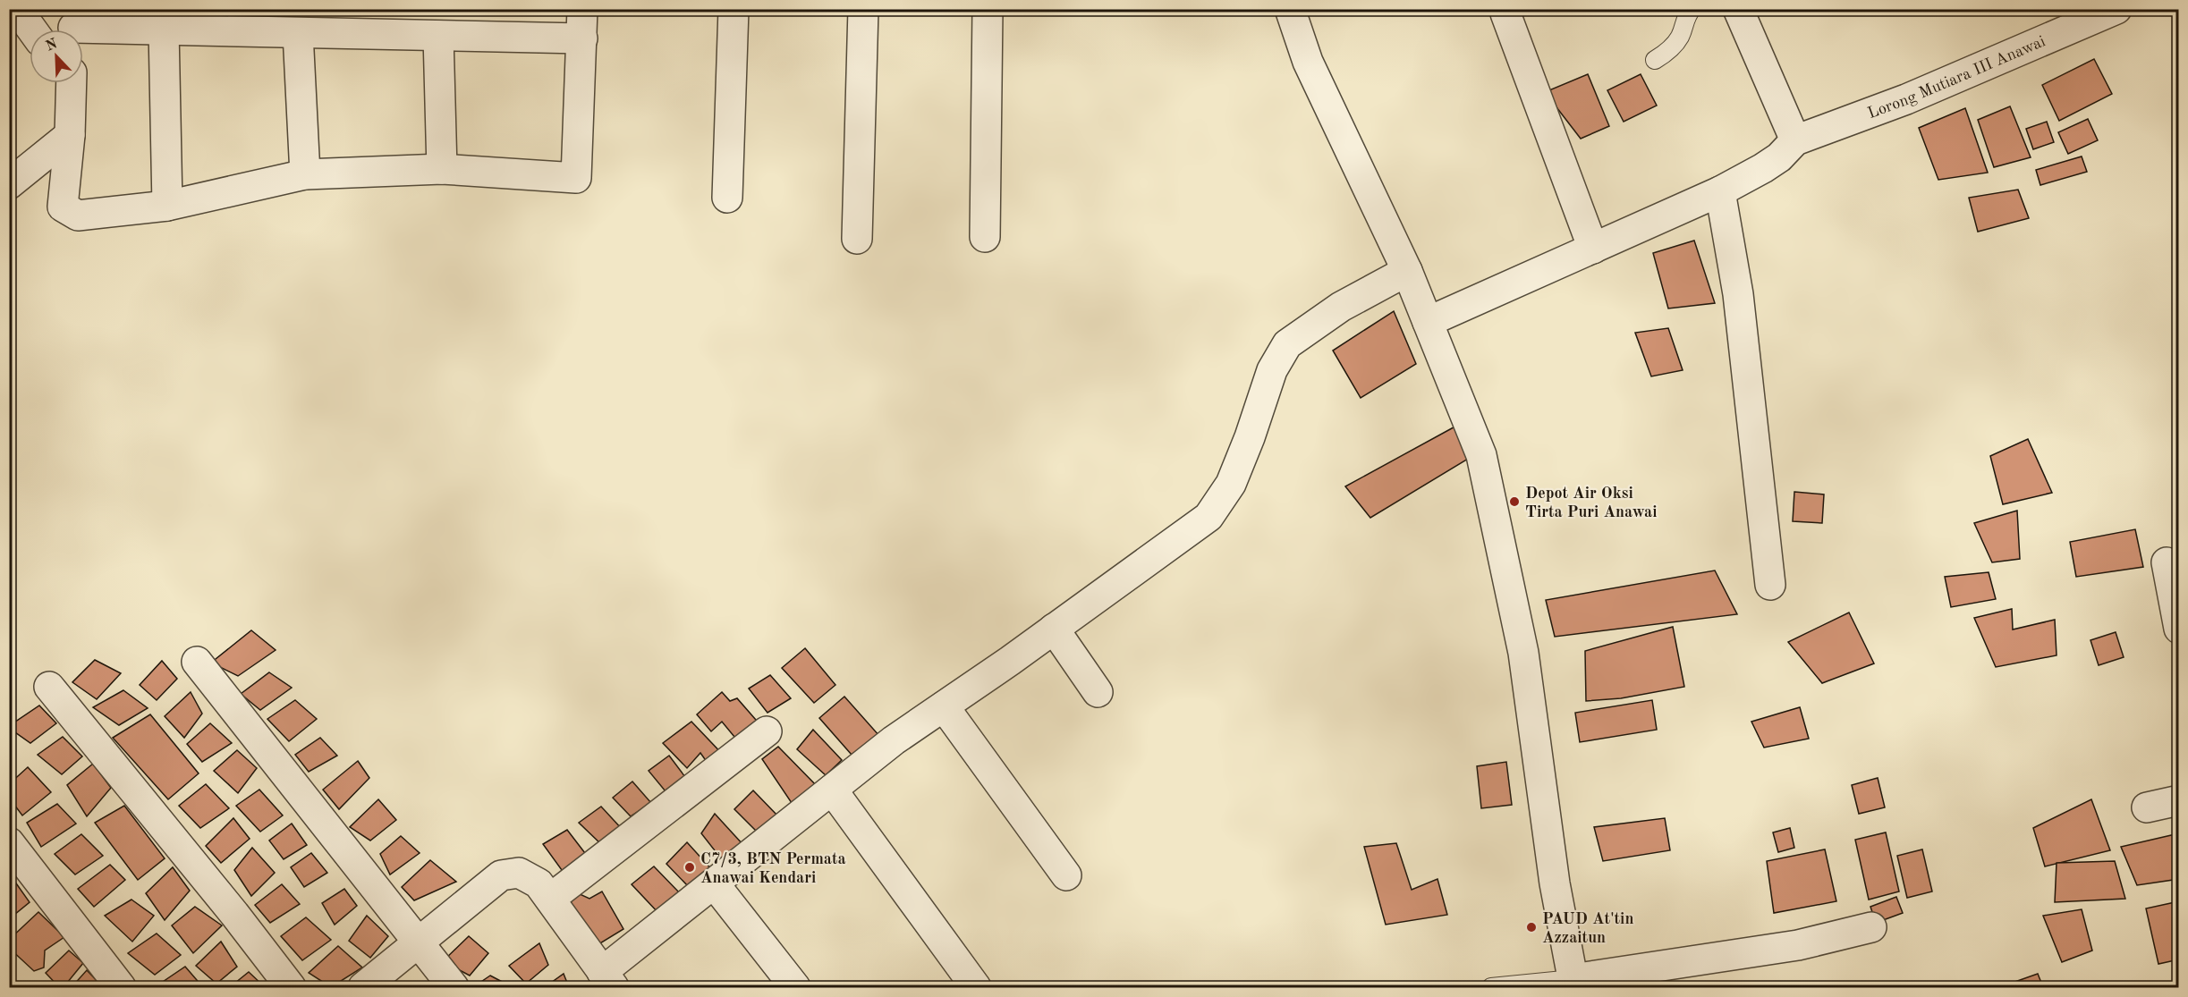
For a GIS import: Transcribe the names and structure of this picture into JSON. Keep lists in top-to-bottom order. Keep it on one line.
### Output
{"streets":{"street":["Lorong Mutiara III Anawai"]},"places":["Depot Air Oksi Tirta Puri Anawai","C7/3, BTN Permata Anawai Kendari","PAUD At'tin Azzaitun"],"north":"top left"}
